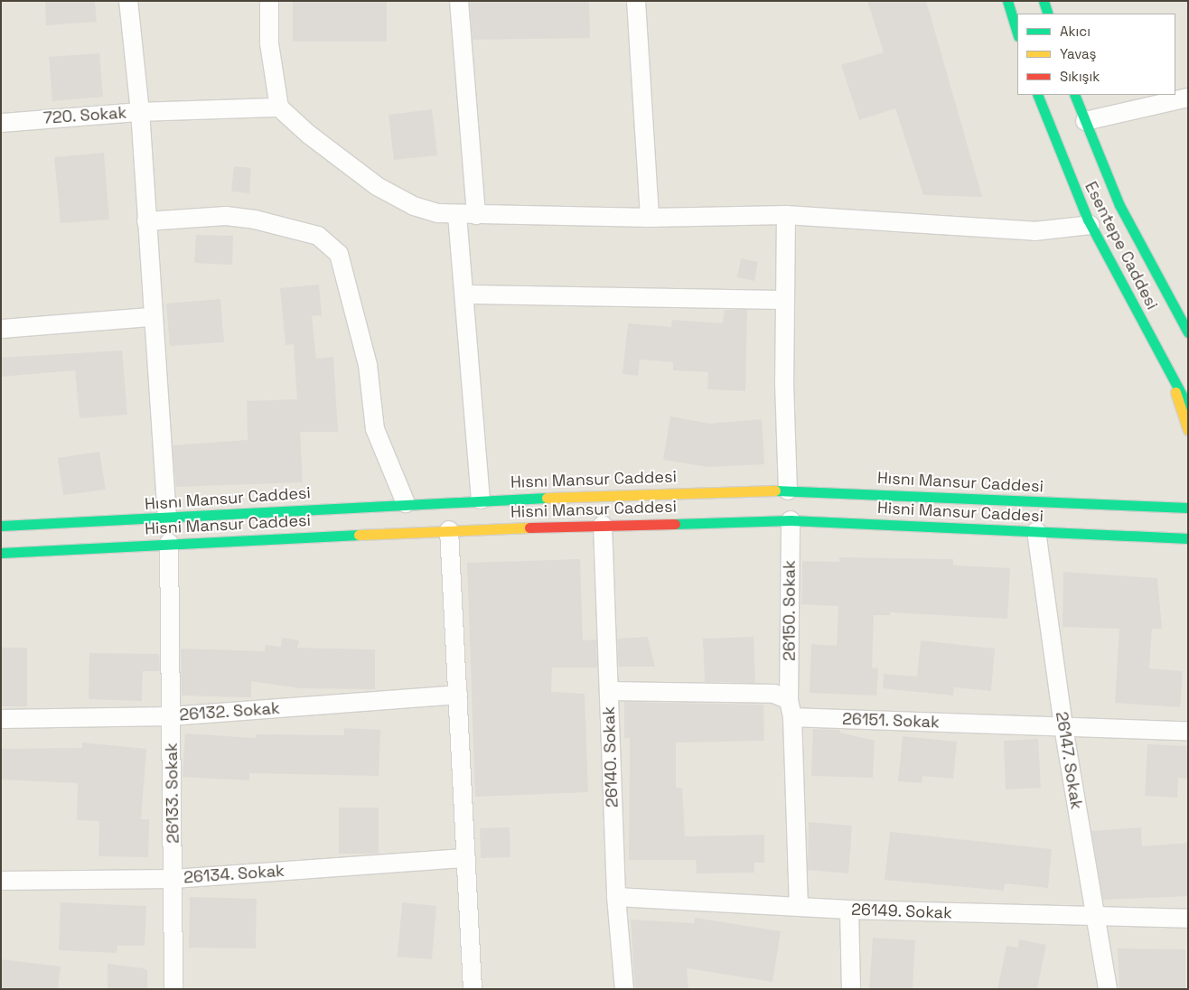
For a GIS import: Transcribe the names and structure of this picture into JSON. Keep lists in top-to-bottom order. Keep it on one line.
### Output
{"streets":{"main road":["Esentepe Caddesi","Hısnı Mansur Caddesi","Hisni Mansur Caddesi"],"street":["720. Sokak","26150. Sokak","26132. Sokak","26151. Sokak","26140. Sokak","26147. Sokak","26133. Sokak","26134. Sokak","26149. Sokak"]},"crossings":[["Hisni Mansur Caddesi","26150. Sokak"],["Hisni Mansur Caddesi","26140. Sokak"],["Hisni Mansur Caddesi","26147. Sokak"],["Hisni Mansur Caddesi","26133. Sokak"],["26150. Sokak","26151. Sokak"],["26150. Sokak","26149. Sokak"],["26132. Sokak","26133. Sokak"],["26151. Sokak","26140. Sokak"],["26151. Sokak","26147. Sokak"],["26140. Sokak","26149. Sokak"],["26147. Sokak","26149. Sokak"],["26133. Sokak","26134. Sokak"]],"legend":["Akıcı","Yavaş","Sıkışık"]}
